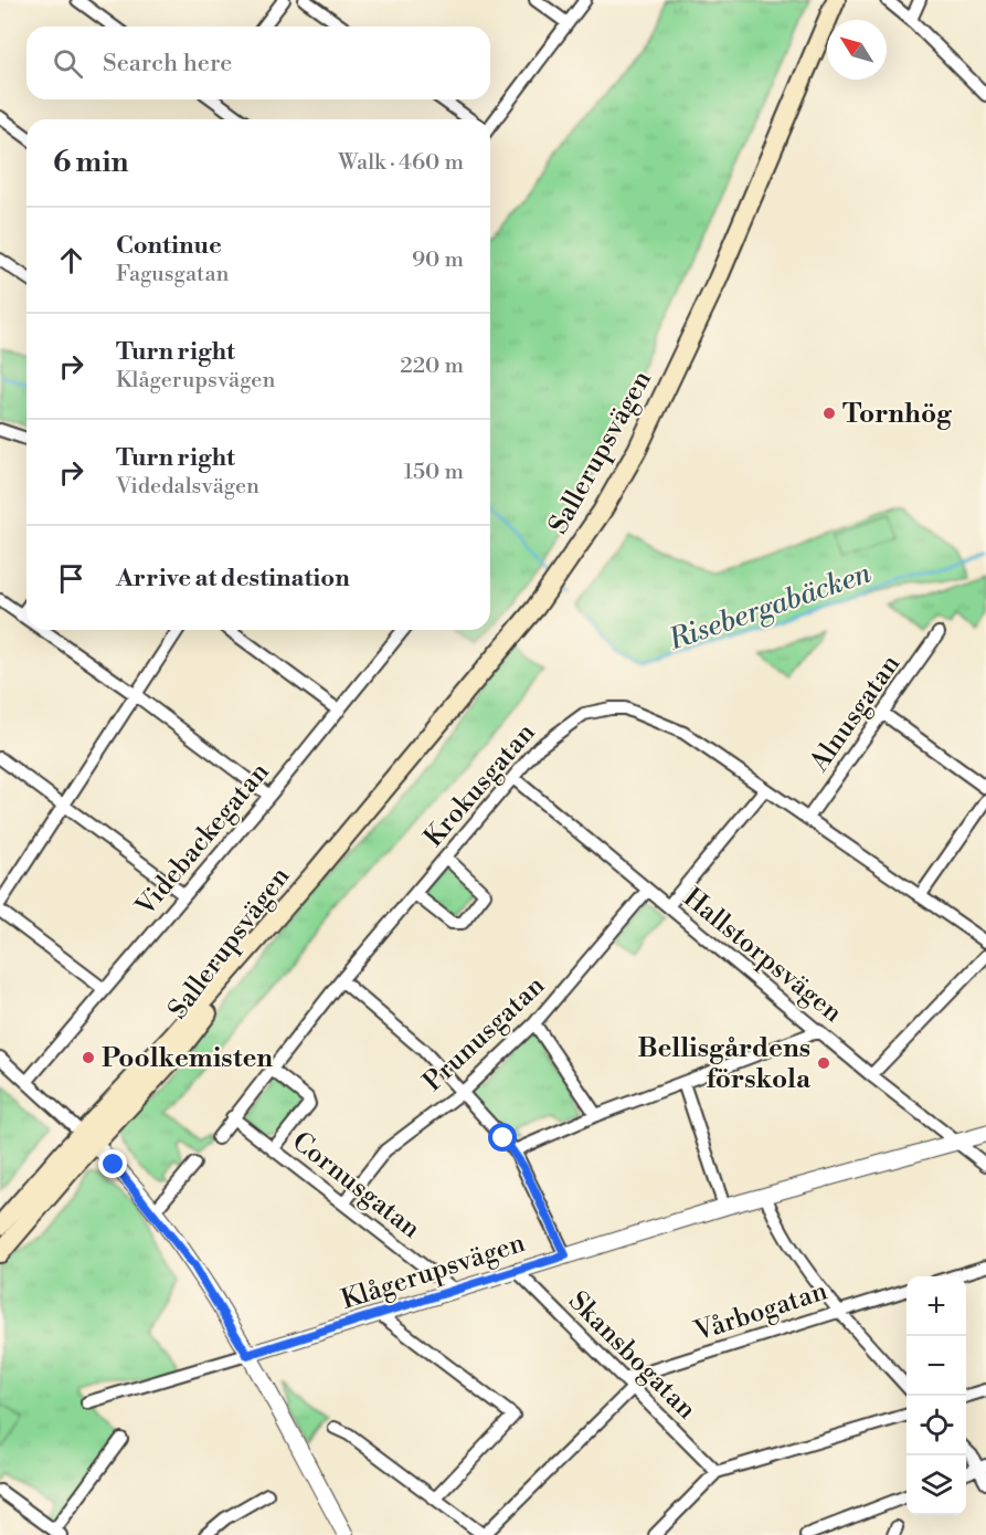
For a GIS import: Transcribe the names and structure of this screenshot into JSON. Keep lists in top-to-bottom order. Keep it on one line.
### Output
{"streets":{"main road":["Sallerupsvägen"],"street":["Alnusgatan","Krokusgatan","Videbackegatan","Hallstorpsvägen","Prunusgatan","Cornusgatan","Klågerupsvägen","Vårbogatan","Skansbogatan"]},"crossings":[["Alnusgatan","Krokusgatan"],["Krokusgatan","Hallstorpsvägen"],["Krokusgatan","Cornusgatan"],["Hallstorpsvägen","Prunusgatan"],["Hallstorpsvägen","Klågerupsvägen"],["Prunusgatan","Cornusgatan"],["Cornusgatan","Klågerupsvägen"],["Klågerupsvägen","Skansbogatan"],["Vårbogatan","Skansbogatan"]],"water":["Risebergabäcken"],"places":["Tornhög","Poolkemisten","Bellisgårdens förskola"],"north":"top left","page":{"search":"Search here","heading":["6 min","Walk · 460 m"],"list":[["Continue","Fagusgatan","90 m"],["Turn right","Klågerupsvägen","220 m"],["Turn right","Videdalsvägen","150 m"],"Arrive at destination"],"map_buttons":["+","−"]}}
